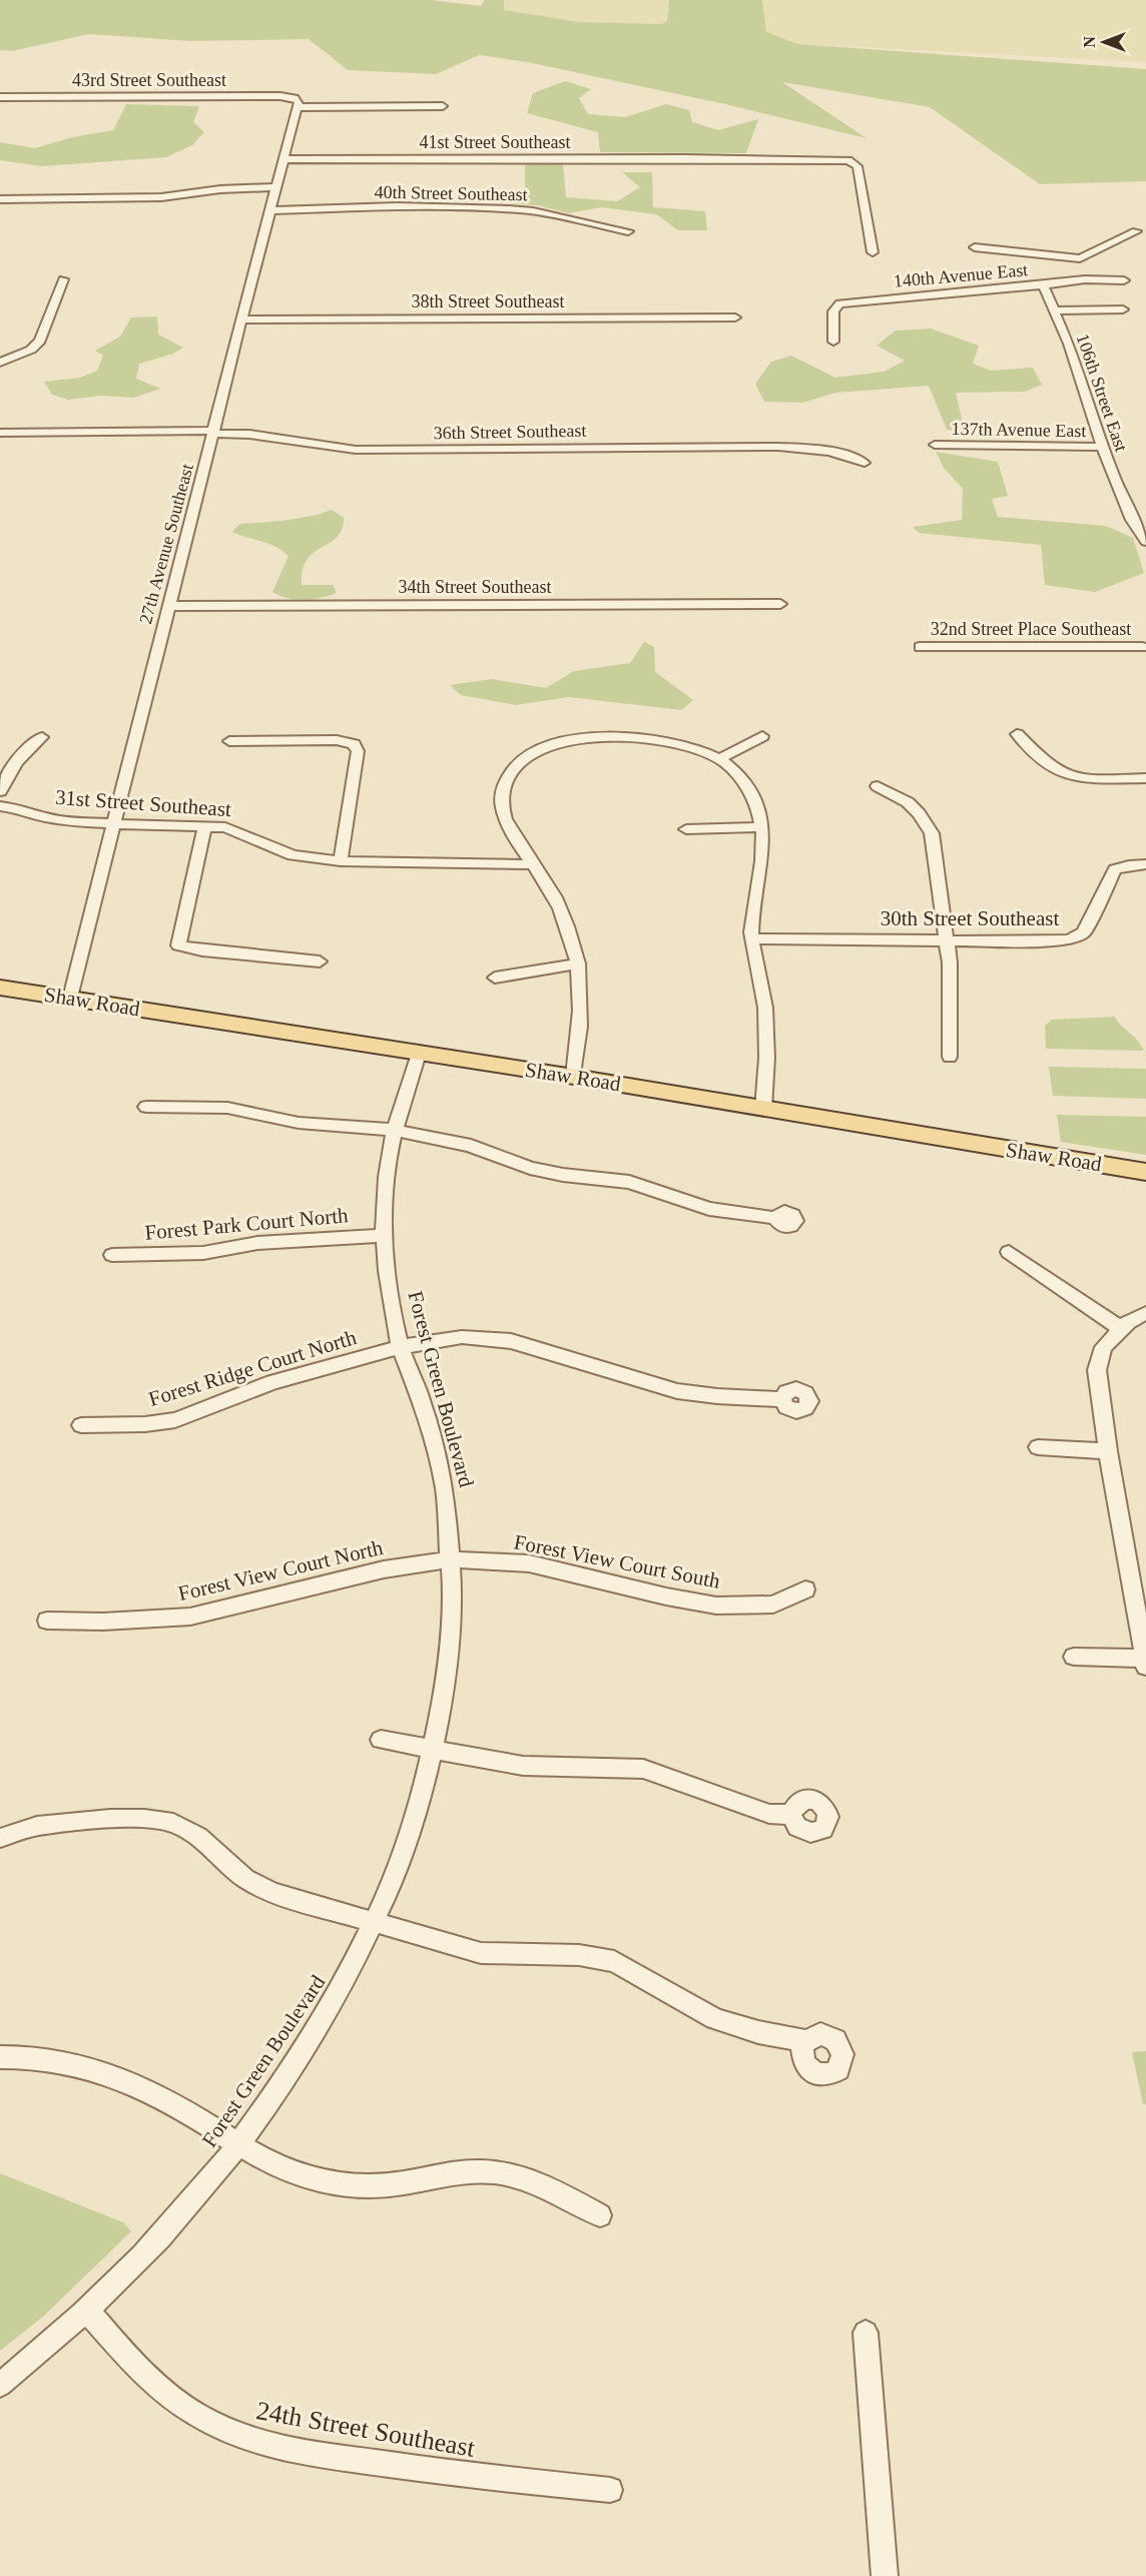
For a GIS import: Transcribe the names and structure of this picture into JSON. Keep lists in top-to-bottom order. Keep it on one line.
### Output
{"streets":{"main road":["Shaw Road"],"street":["43rd Street Southeast","41st Street Southeast","40th Street Southeast","140th Avenue East","38th Street Southeast","106th Street East","137th Avenue East","36th Street Southeast","27th Avenue Southeast","34th Street Southeast","32nd Street Place Southeast","31st Street Southeast","30th Street Southeast","Forest Park Court North","Forest Ridge Court North","Forest Green Boulevard","Forest View Court South","Forest View Court North","24th Street Southeast"]},"crossings":[["43rd Street Southeast","27th Avenue Southeast"],["41st Street Southeast","27th Avenue Southeast"],["40th Street Southeast","27th Avenue Southeast"],["140th Avenue East","106th Street East"],["38th Street Southeast","27th Avenue Southeast"],["106th Street East","137th Avenue East"],["36th Street Southeast","27th Avenue Southeast"],["27th Avenue Southeast","34th Street Southeast"],["27th Avenue Southeast","31st Street Southeast"],["27th Avenue Southeast","Shaw Road"],["Shaw Road","Forest Green Boulevard"],["Forest Park Court North","Forest Green Boulevard"],["Forest Ridge Court North","Forest Green Boulevard"],["Forest Green Boulevard","Forest View Court South"],["Forest Green Boulevard","Forest View Court North"],["Forest Green Boulevard","24th Street Southeast"],["Forest View Court South","Forest View Court North"]],"north":"left"}
